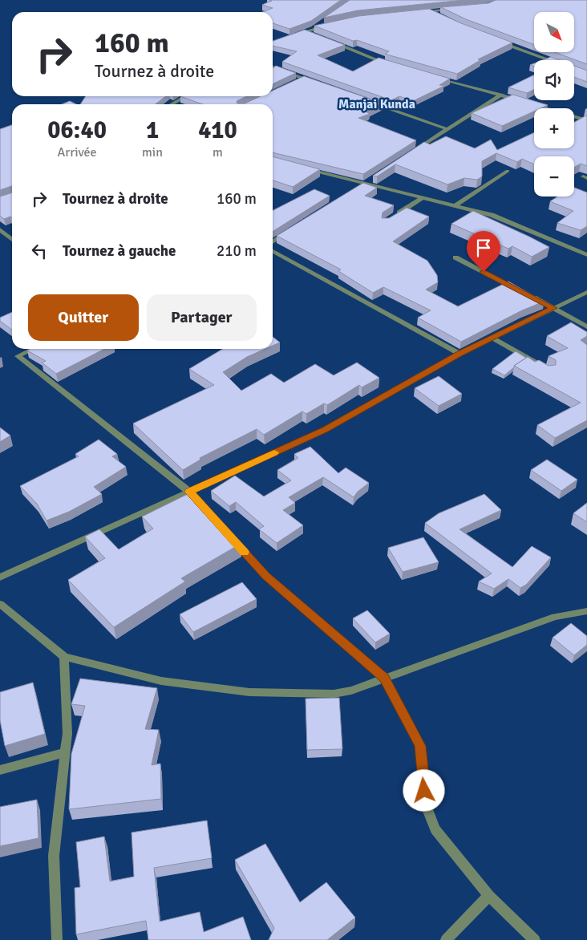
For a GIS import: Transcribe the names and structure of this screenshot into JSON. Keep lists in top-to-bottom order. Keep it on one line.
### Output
{"districts":["Manjai Kunda"],"north":"bottom right","page":{"map_buttons":["+","−"],"turn":["160 m","Tournez à droite"],"eta":["06:40","Arrivée","1","min","410","m"],"list":[{"name":"Tournez à droite","value":"160 m"},{"name":"Tournez à gauche","value":"210 m"}],"buttons":["Quitter","Partager"]}}
